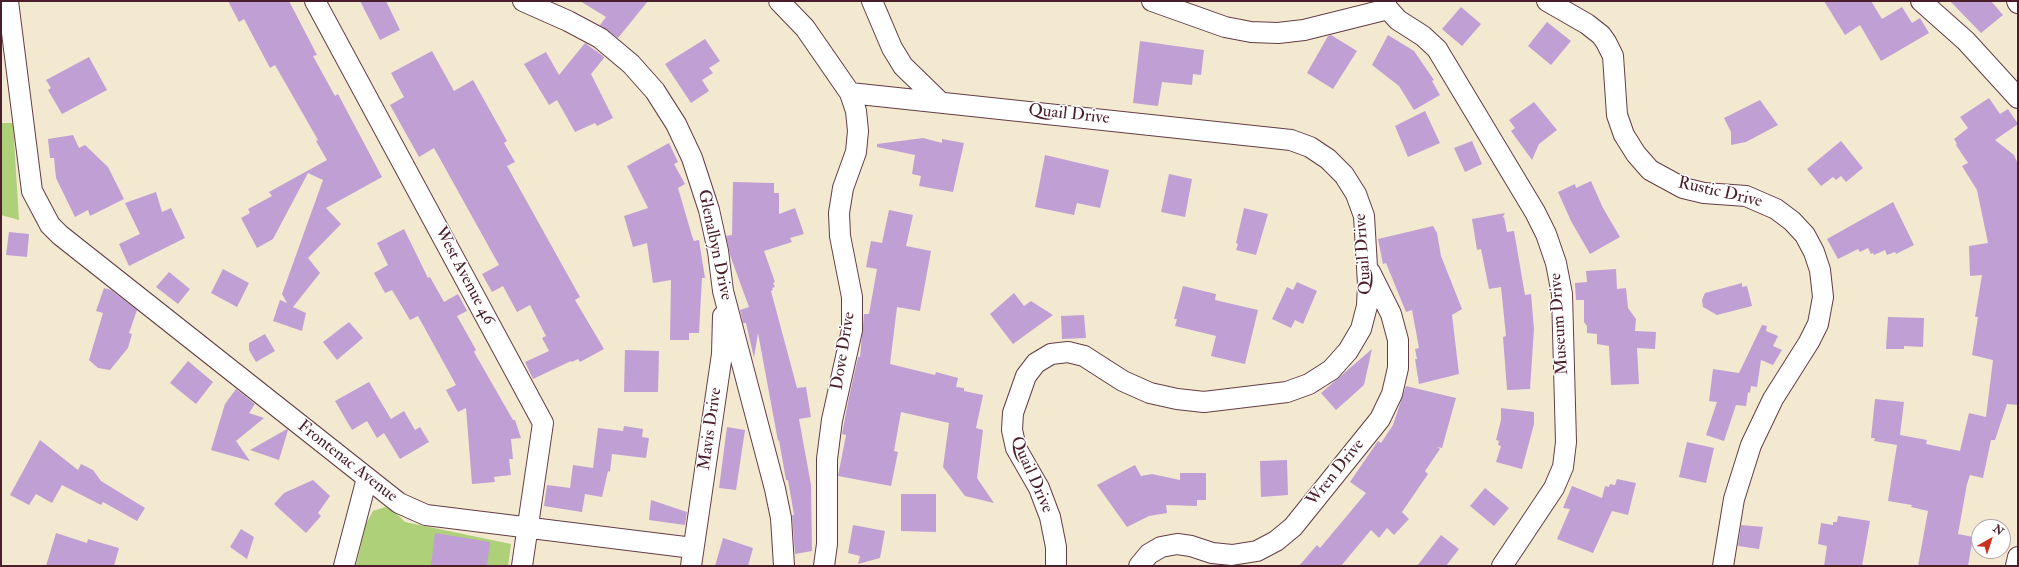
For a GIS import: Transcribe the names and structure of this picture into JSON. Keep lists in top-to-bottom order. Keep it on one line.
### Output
{"streets":{"street":["Quail Drive","Rustic Drive","Glenalbyn Drive","West Avenue 46","Museum Drive","Dove Drive","Mavis Drive","Frontenac Avenue","Wren Drive"]},"crossings":[["Quail Drive","Dove Drive"],["Quail Drive","Wren Drive"],["Glenalbyn Drive","Mavis Drive"],["West Avenue 46","Frontenac Avenue"],["Mavis Drive","Frontenac Avenue"]],"north":"top right"}
